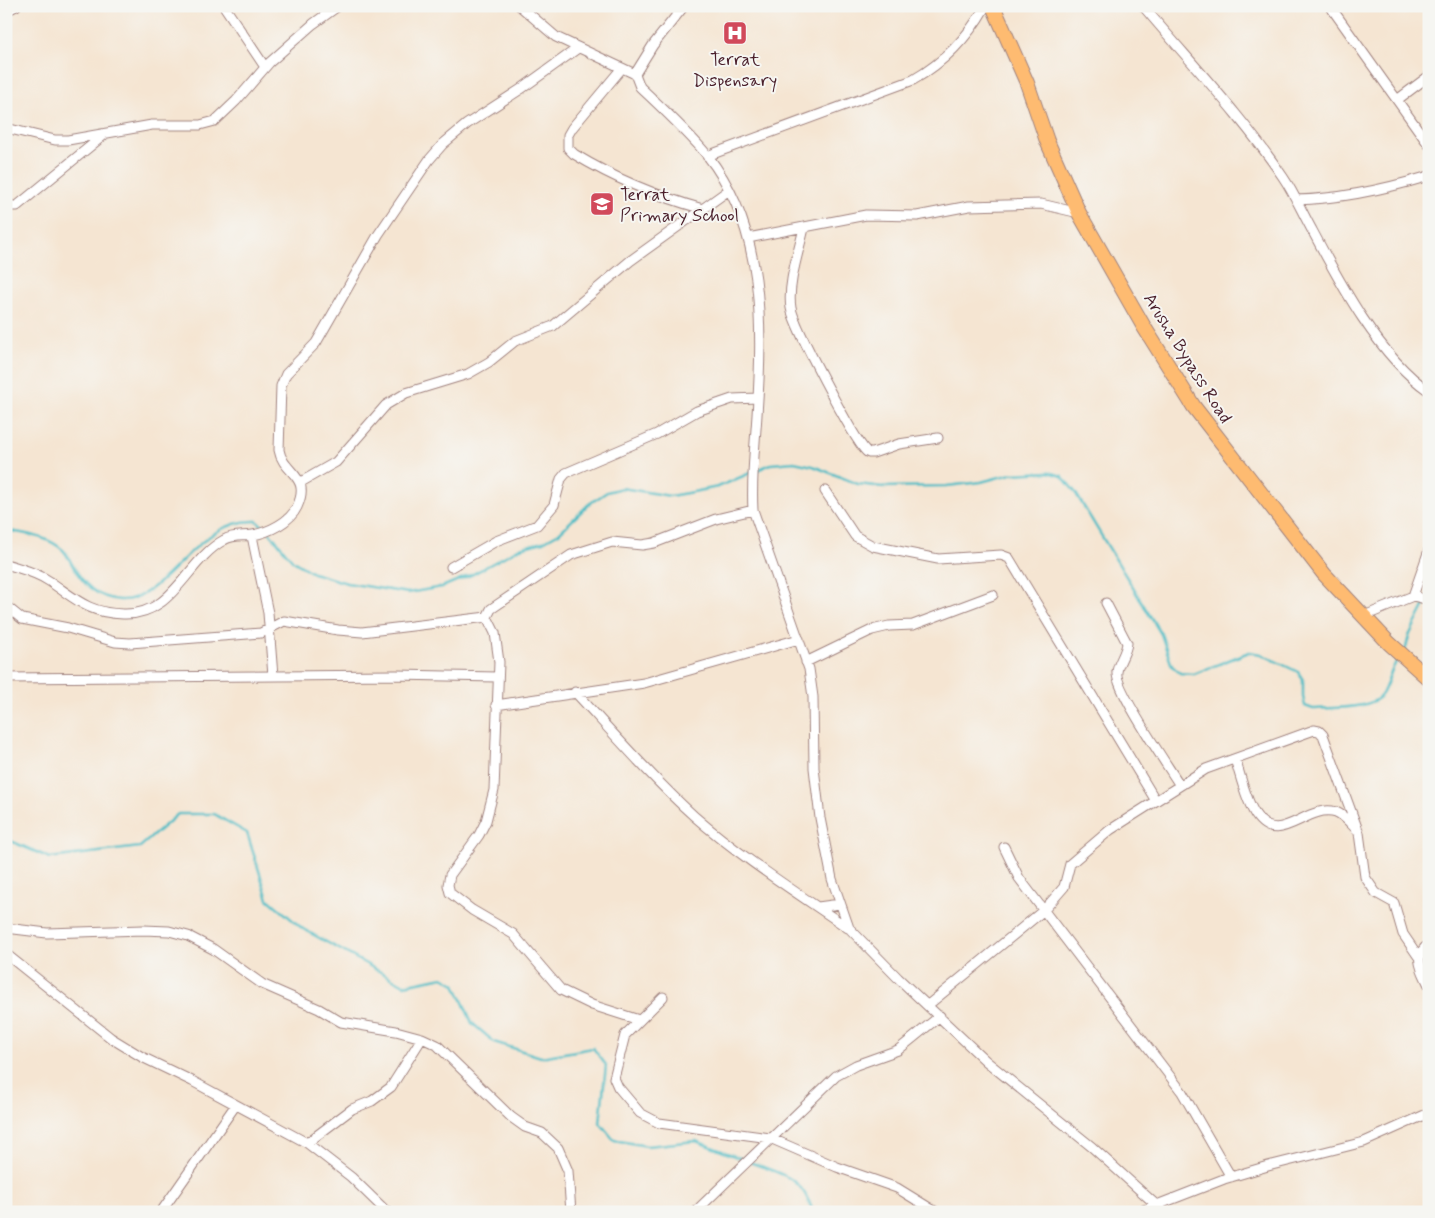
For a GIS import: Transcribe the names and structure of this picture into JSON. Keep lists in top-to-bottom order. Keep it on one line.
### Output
{"streets":{"main road":["Arusha Bypass Road"]},"places":{"hospital":["Terrat Dispensary"],"school or university":["Terrat Primary School"]}}
